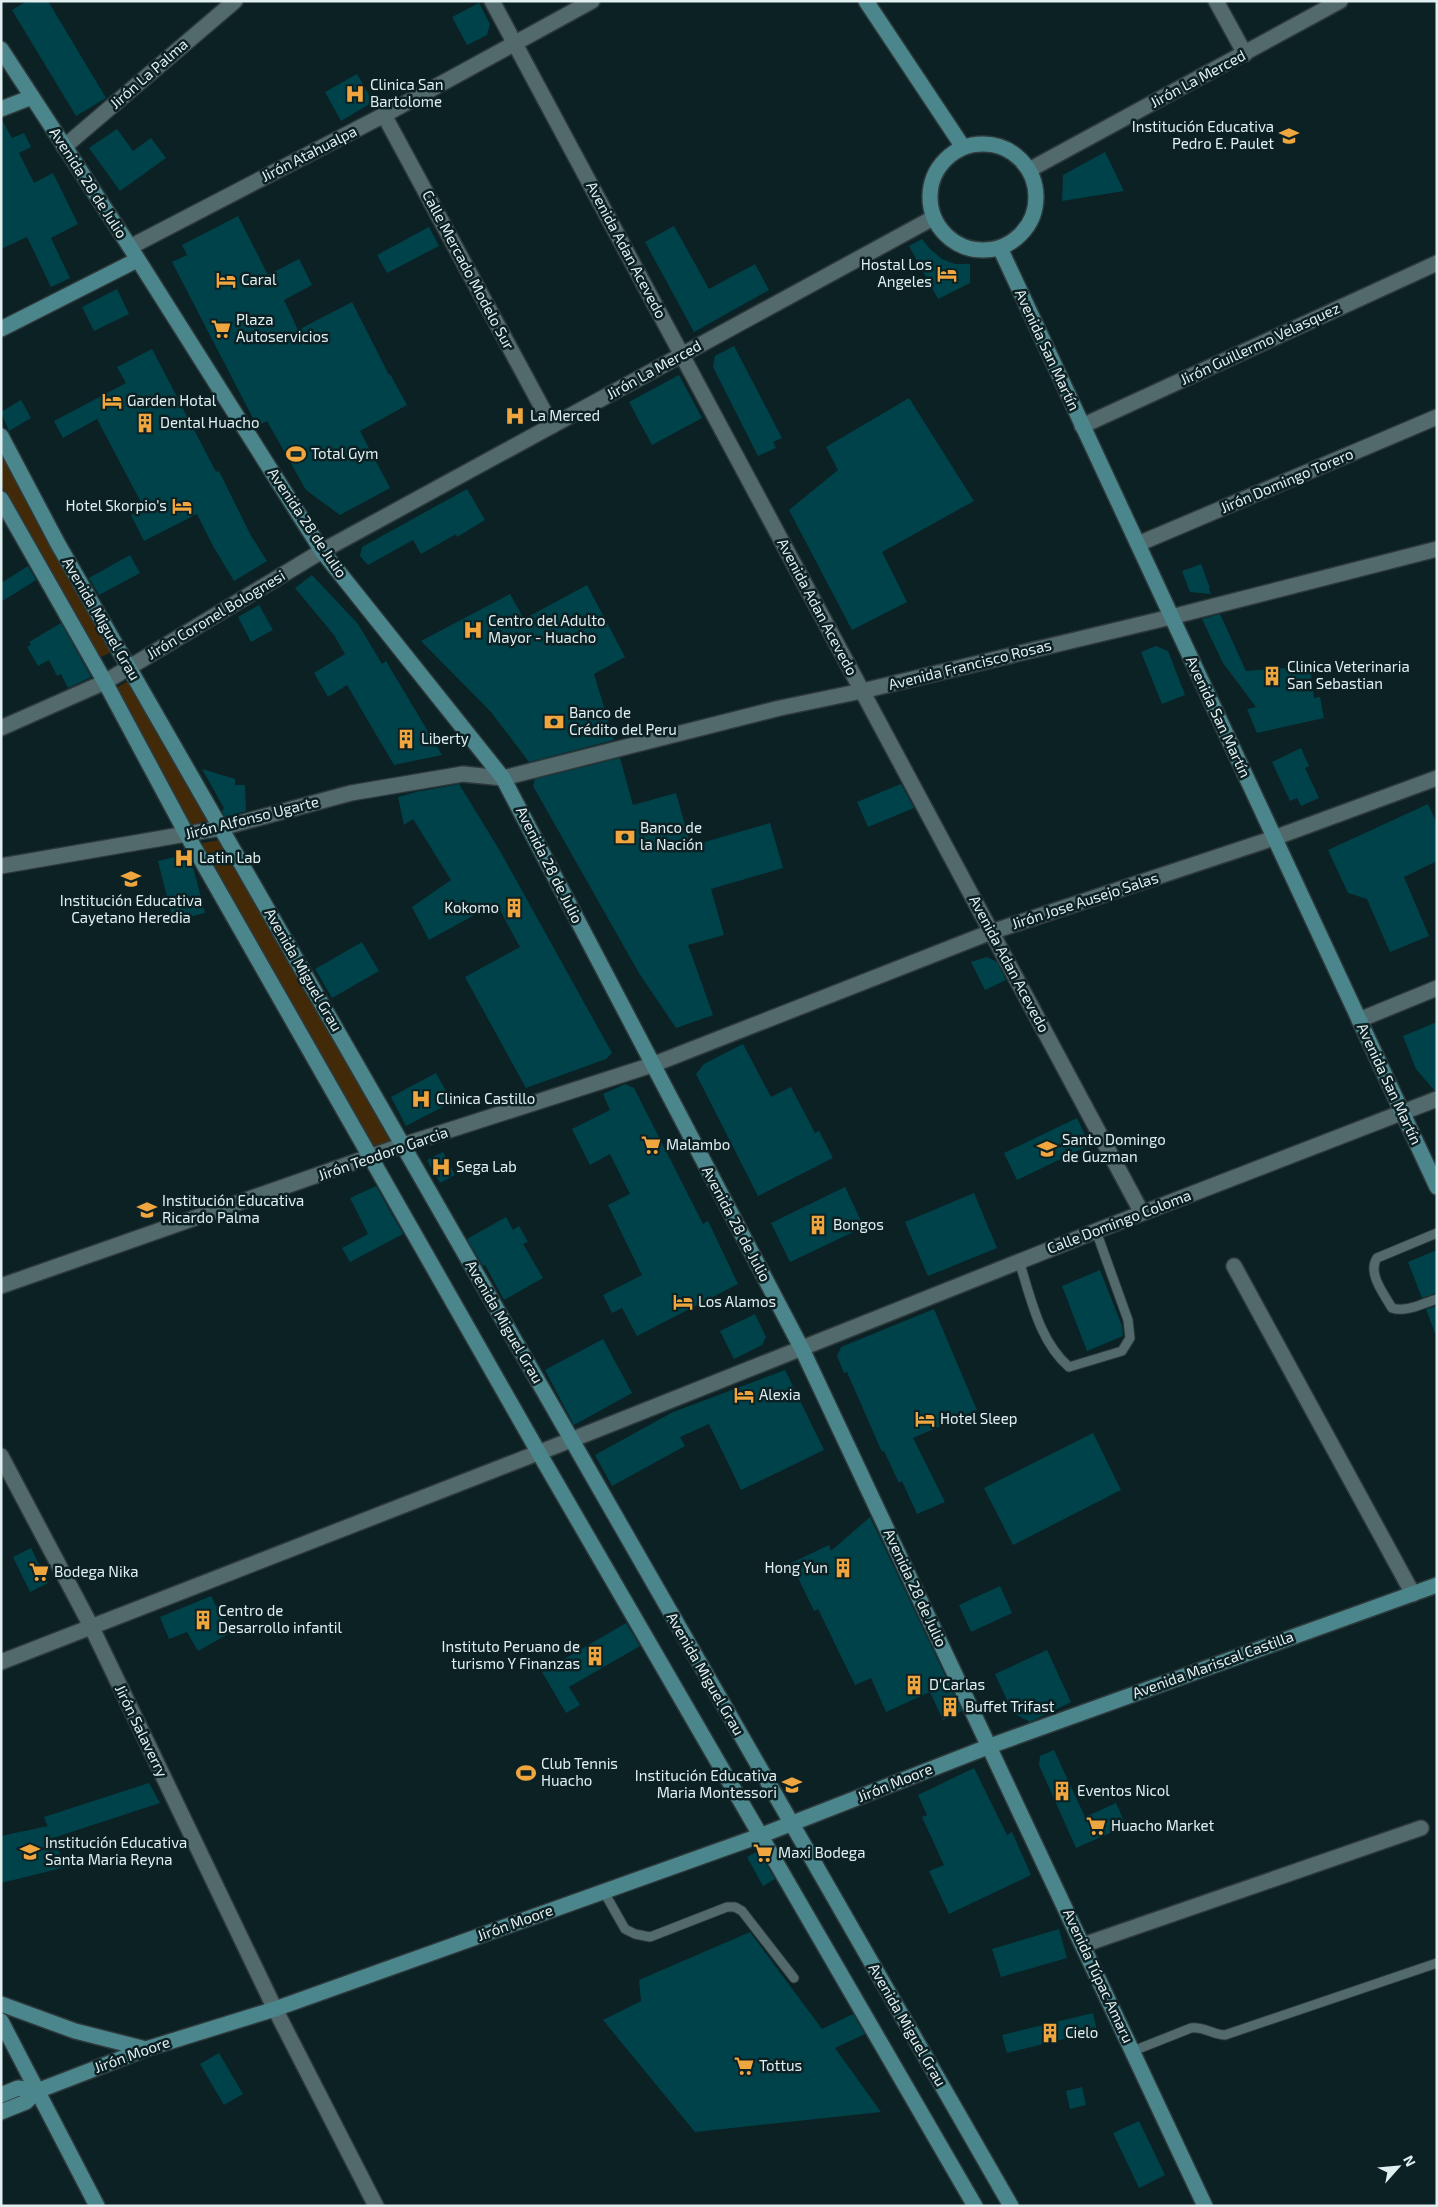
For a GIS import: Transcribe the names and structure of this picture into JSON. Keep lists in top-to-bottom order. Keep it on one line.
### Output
{"streets":{"street":["Jirón La Palma","Jirón La Merced","Jirón Atahualpa","Avenida 28 de Julio","Avenida Adan Acevedo","Calle Mercado Modelo Sur","Jirón Guillermo Velasquez","Avenida San Martín","Jirón Domingo Torero","Jirón Coronel Bolognesi","Avenida Miguel Grau","Avenida Francisco Rosas","Jirón Alfonso Ugarte","Jirón Jose Ausejo Salas","Jirón Teodoro Garcia","Calle Domingo Coloma","Avenida Mariscal Castilla","Jirón Salaverry","Jirón Moore","Avenida Túpac Amaru"]},"crossings":[["Jirón La Palma","Avenida 28 de Julio"],["Jirón La Merced","Avenida 28 de Julio"],["Jirón La Merced","Avenida Adan Acevedo"],["Jirón La Merced","Calle Mercado Modelo Sur"],["Jirón La Merced","Avenida San Martín"],["Jirón La Merced","Jirón Coronel Bolognesi"],["Jirón Atahualpa","Avenida 28 de Julio"],["Jirón Atahualpa","Avenida Adan Acevedo"],["Jirón Atahualpa","Calle Mercado Modelo Sur"],["Avenida 28 de Julio","Jirón Coronel Bolognesi"],["Avenida 28 de Julio","Avenida Francisco Rosas"],["Avenida 28 de Julio","Jirón Alfonso Ugarte"],["Avenida 28 de Julio","Jirón Jose Ausejo Salas"],["Avenida 28 de Julio","Jirón Teodoro Garcia"],["Avenida 28 de Julio","Calle Domingo Coloma"],["Avenida 28 de Julio","Avenida Mariscal Castilla"],["Avenida 28 de Julio","Jirón Moore"],["Avenida 28 de Julio","Avenida Túpac Amaru"],["Avenida Adan Acevedo","Avenida Francisco Rosas"],["Avenida Adan Acevedo","Jirón Jose Ausejo Salas"],["Avenida Adan Acevedo","Calle Domingo Coloma"],["Jirón Guillermo Velasquez","Avenida San Martín"],["Avenida San Martín","Jirón Domingo Torero"],["Avenida San Martín","Avenida Francisco Rosas"],["Avenida San Martín","Jirón Jose Ausejo Salas"],["Avenida San Martín","Calle Domingo Coloma"],["Jirón Coronel Bolognesi","Avenida Miguel Grau"],["Avenida Miguel Grau","Jirón Alfonso Ugarte"],["Avenida Miguel Grau","Jirón Teodoro Garcia"],["Avenida Miguel Grau","Calle Domingo Coloma"],["Avenida Miguel Grau","Jirón Moore"],["Avenida Francisco Rosas","Jirón Alfonso Ugarte"],["Jirón Jose Ausejo Salas","Jirón Teodoro Garcia"],["Calle Domingo Coloma","Jirón Salaverry"],["Avenida Mariscal Castilla","Jirón Moore"],["Avenida Mariscal Castilla","Avenida Túpac Amaru"],["Jirón Salaverry","Jirón Moore"],["Jirón Moore","Avenida Túpac Amaru"]],"places":{"hospital":["Clinica San Bartolome","La Merced","Centro del Adulto Mayor - Huacho","Latin Lab","Clinica Castillo","Sega Lab"],"school or university":["Institución Educativa Pedro E. Paulet","Institución Educativa Cayetano Heredia","Santo Domingo de Guzman","Institución Educativa Ricardo Palma","Institución Educativa Maria Montessori","Institución Educativa Santa Maria Reyna"],"hotel":["Hostal Los Angeles","Caral","Garden Hotal","Hotel Skorpio's","Los Alamos","Alexia","Hotel Sleep"],"supermarket":["Plaza Autoservicios","Malambo","Bodega Nika","Huacho Market","Maxi Bodega","Tottus"],"building":["Dental Huacho","Clinica Veterinaria San Sebastian","Liberty","Kokomo","Bongos","Hong Yun","Centro de Desarrollo infantil","Instituto Peruano de turismo Y Finanzas","D'Carlas","Buffet Trifast","Eventos Nicol","Cielo"],"sports":["Total Gym","Club Tennis Huacho"],"bank":["Banco de Crédito del Peru","Banco de la Nación"]},"north":"top right"}
